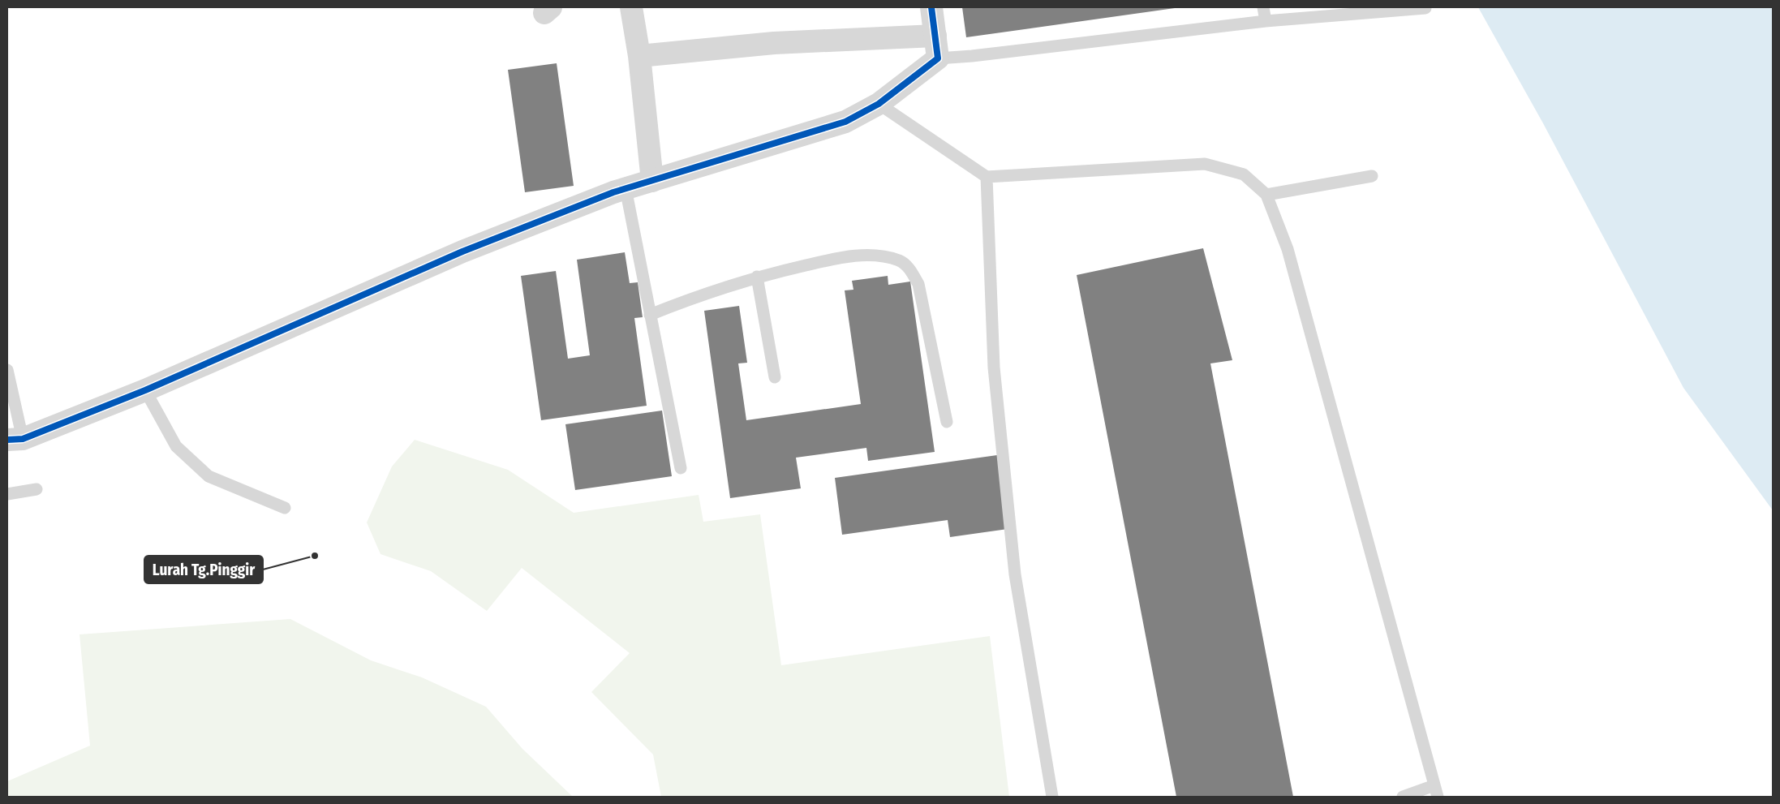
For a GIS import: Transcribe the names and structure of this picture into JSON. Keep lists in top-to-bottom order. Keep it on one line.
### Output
{"places":["Lurah Tg.Pinggir"]}
